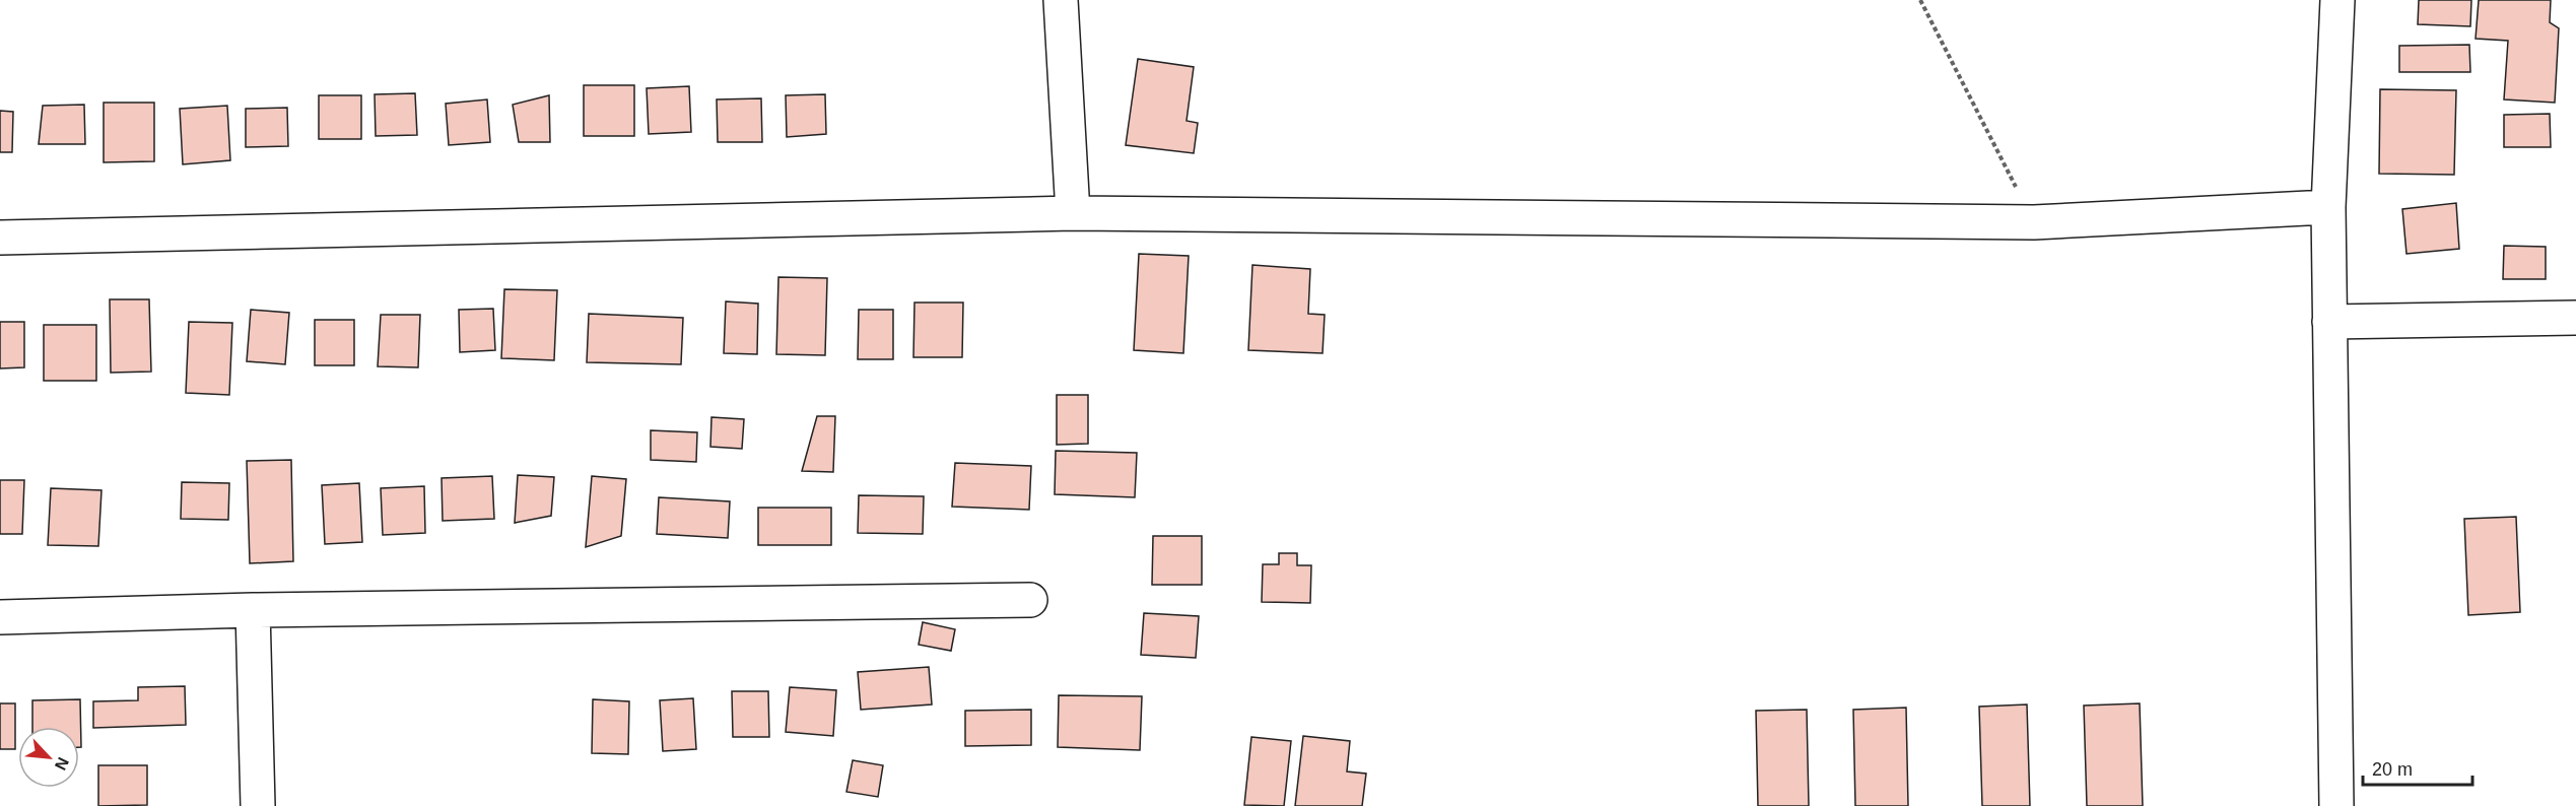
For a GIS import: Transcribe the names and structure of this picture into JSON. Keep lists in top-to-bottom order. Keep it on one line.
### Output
{"scale_bar":"20 m","north":"bottom right"}
